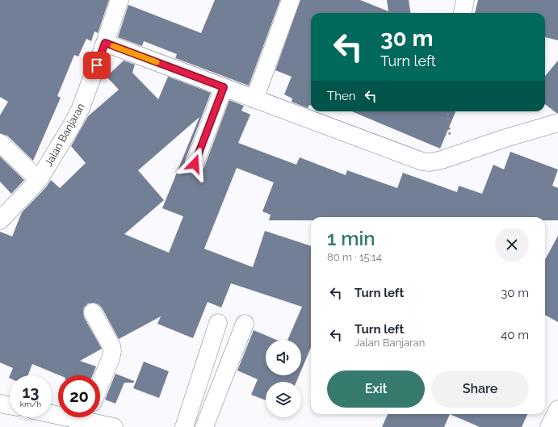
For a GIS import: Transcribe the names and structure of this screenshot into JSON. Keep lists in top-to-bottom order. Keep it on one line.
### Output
{"streets":{"street":["Jalan Banjaran"]},"page":{"turn":["30 m","Turn left"],"then":"Then","heading":["1 min","80 m · 15:14"],"list":[{"name":"Turn left","value":"30 m"},{"name":"Turn left","note":"Jalan Banjaran","value":"40 m"}],"buttons":["Exit","Share"],"speed":"13 km/h","limit":"20"}}
